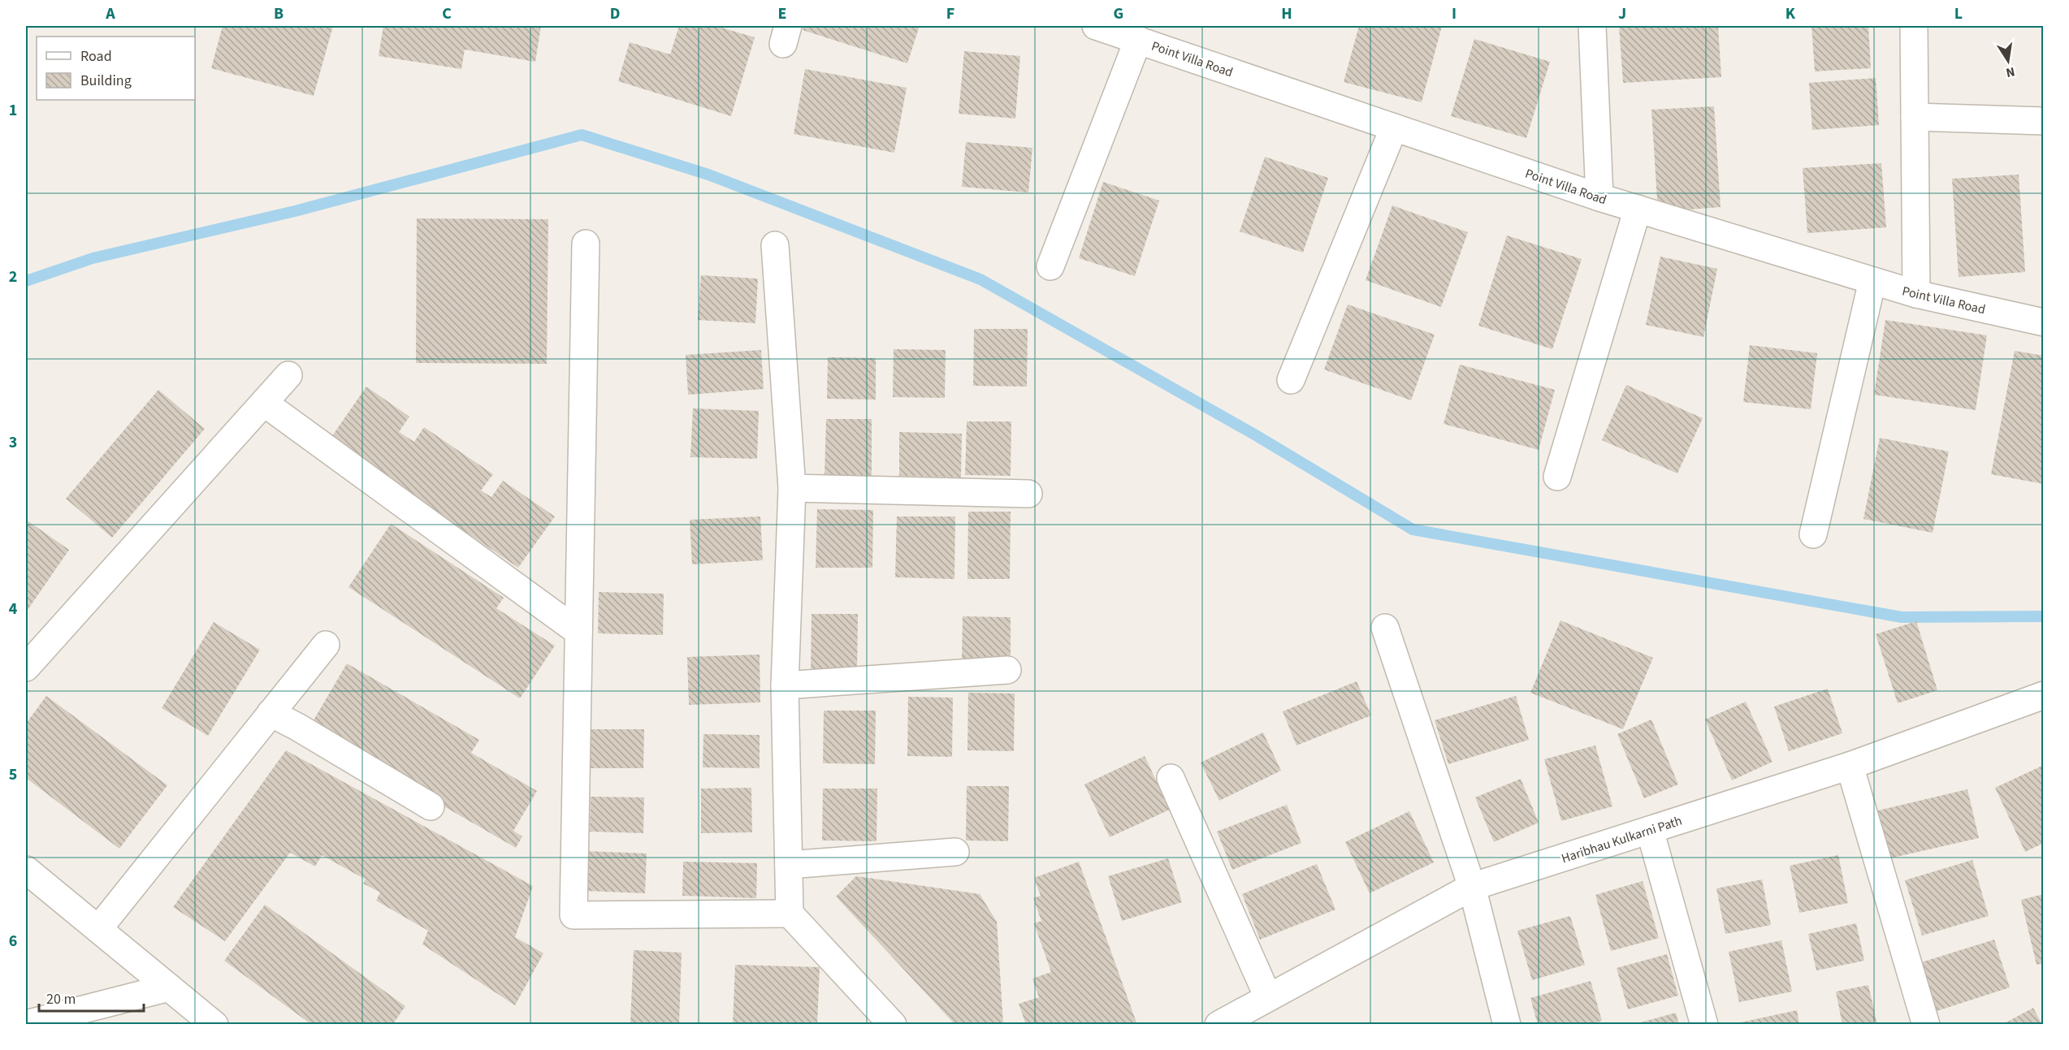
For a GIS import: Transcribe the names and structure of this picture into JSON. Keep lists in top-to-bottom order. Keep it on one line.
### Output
{"streets":{"street":["Point Villa Road","Haribhau Kulkarni Path"]},"legend":["Road","Building"],"scale_bar":"20 m","north":"bottom","grid":{"columns":["A","B","C","D","E","F","G","H","I","J","K","L"],"rows":["1","2","3","4","5","6"]}}
